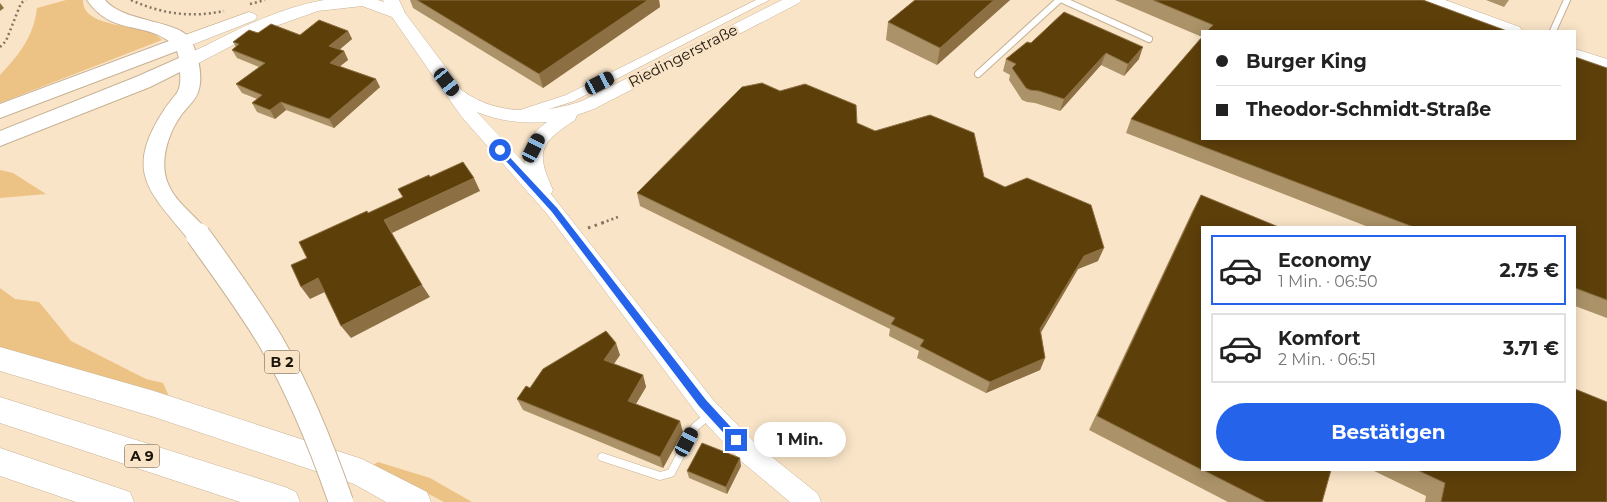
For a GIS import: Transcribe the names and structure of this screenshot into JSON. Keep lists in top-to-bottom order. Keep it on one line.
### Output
{"streets":{"highway":["A 9"],"main road":["Riedingerstraße","B 2"]},"page":{"banner":["Burger King","Theodor-Schmidt-Straße"],"list":[{"name":"Economy","note":"1 Min. · 06:50","value":"2.75 €"},{"name":"Komfort","note":"2 Min. · 06:51","value":"3.71 €"}],"buttons":"Bestätigen","bubble":"1 Min."}}
